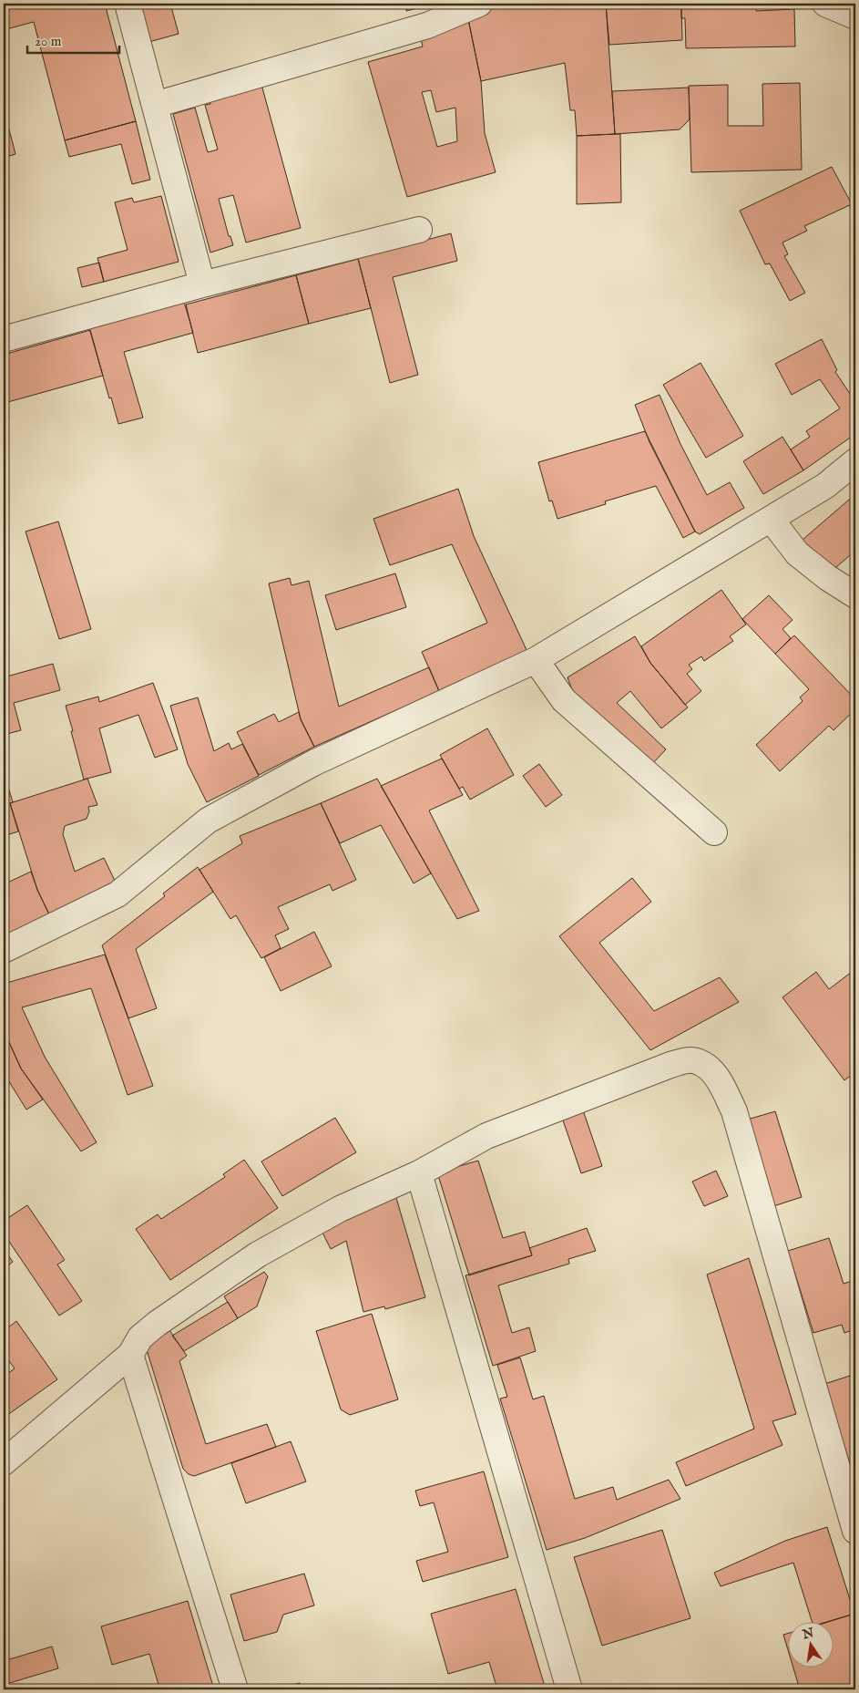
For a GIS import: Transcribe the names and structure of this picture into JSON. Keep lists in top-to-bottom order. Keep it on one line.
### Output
{"scale_bar":"20 m","north":"top"}
